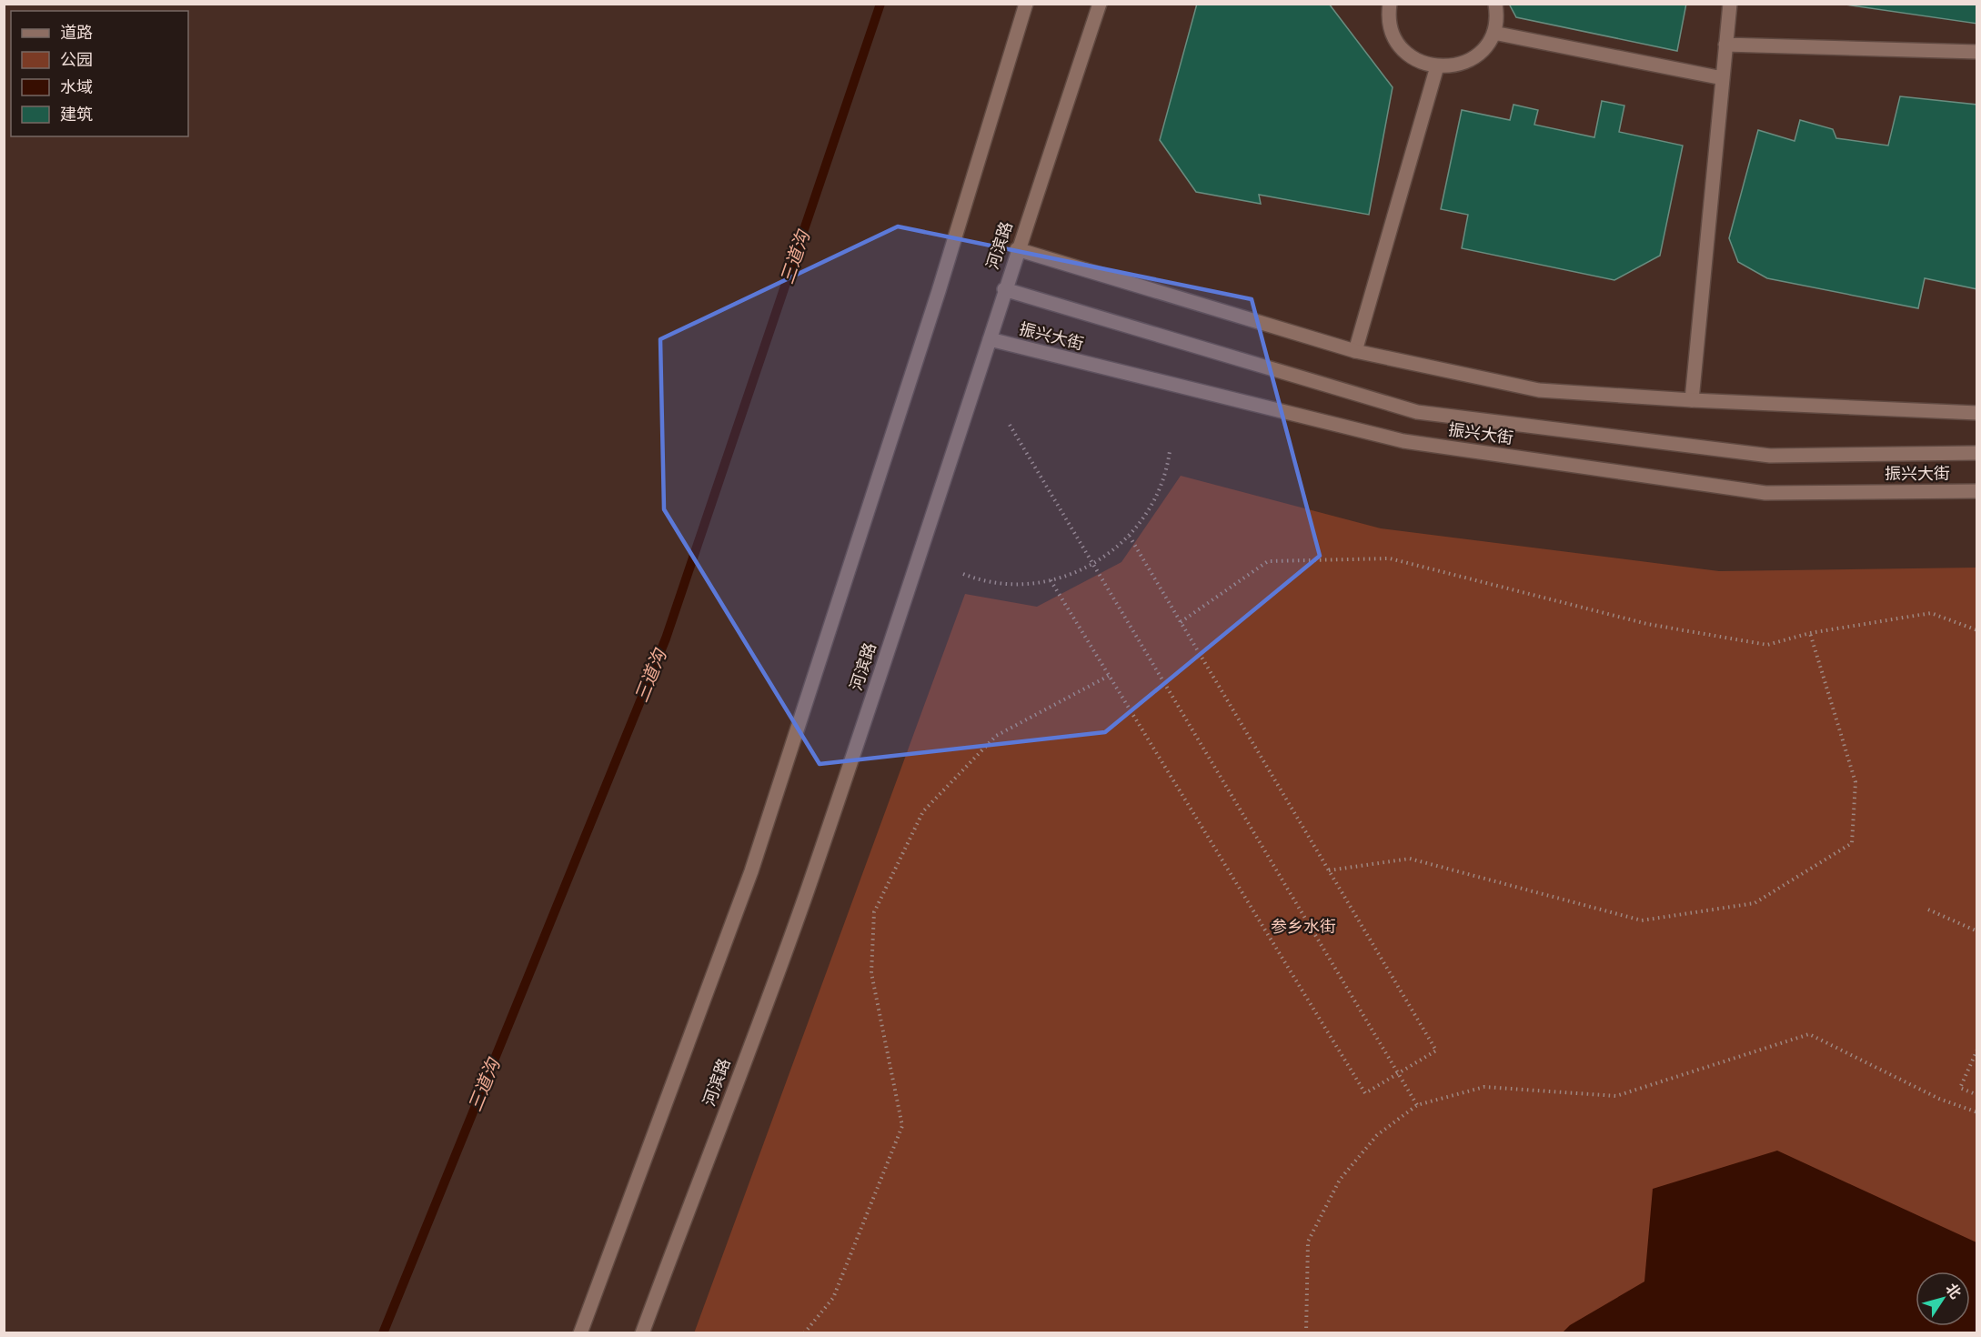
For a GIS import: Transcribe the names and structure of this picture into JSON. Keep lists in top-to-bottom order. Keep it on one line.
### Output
{"streets":{"street":["河滨路","振兴大街"]},"crossings":[["河滨路","振兴大街"]],"water":["三道沟"],"parks":["参乡水街"],"legend":["道路","公园","水域","建筑"],"north":"top right"}
